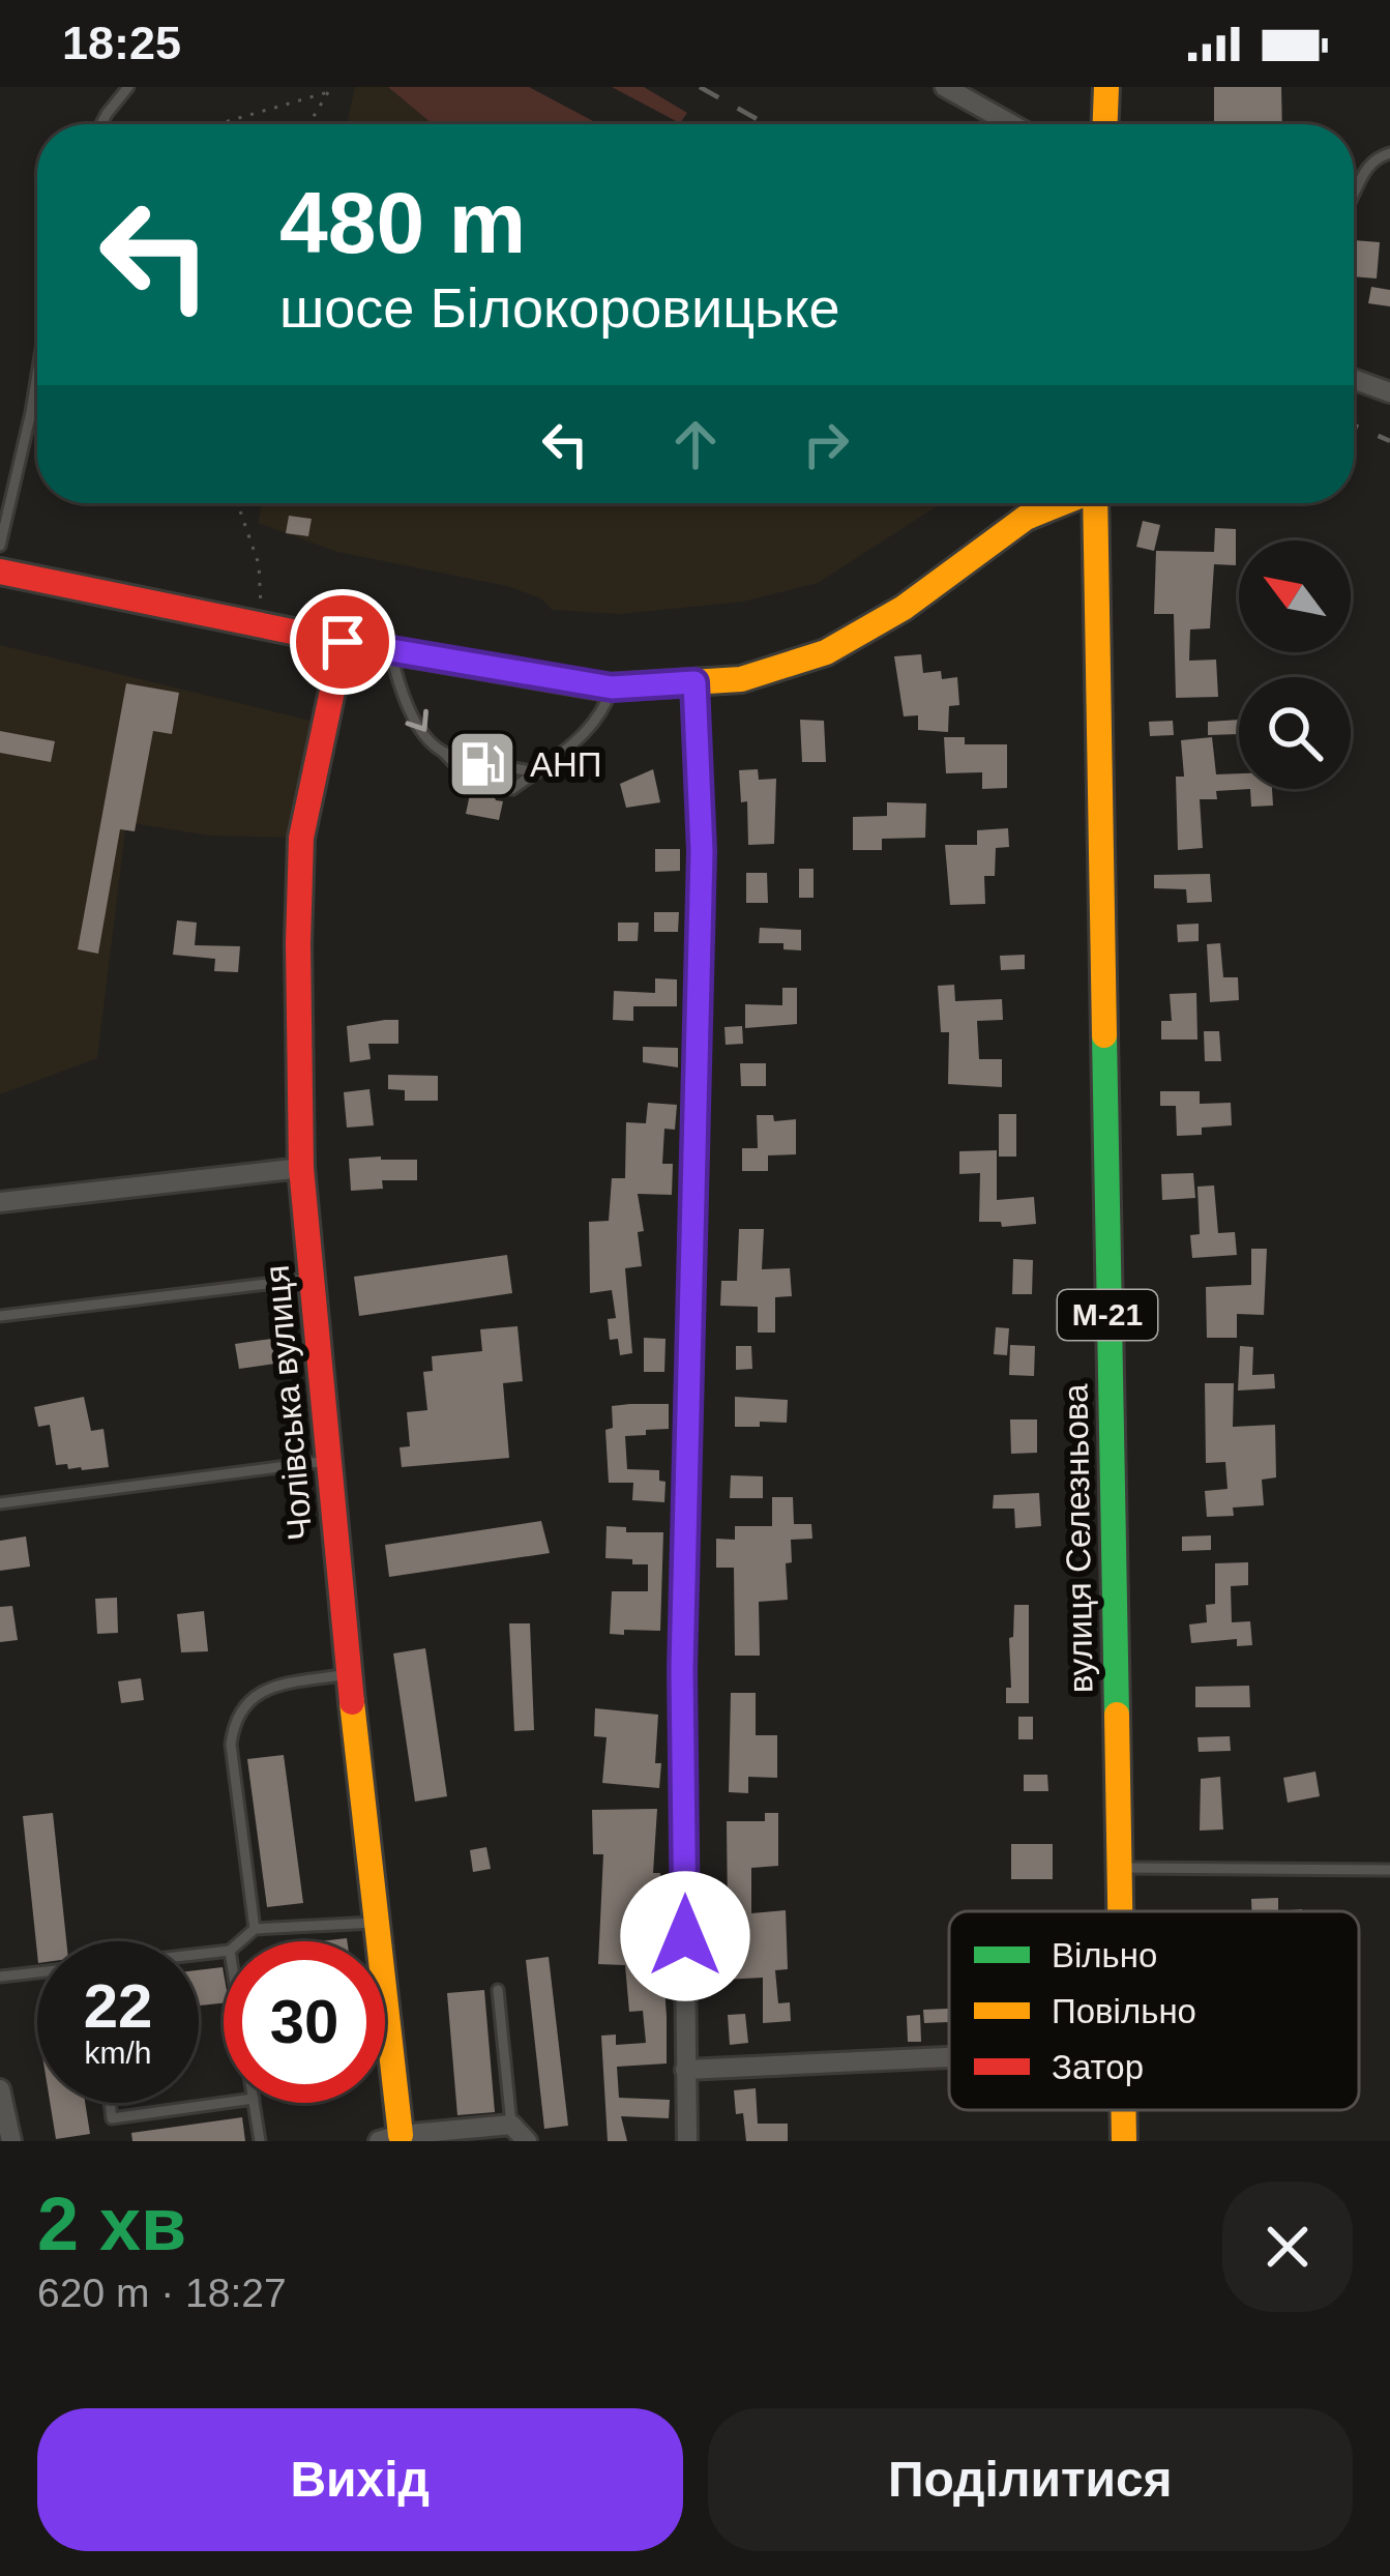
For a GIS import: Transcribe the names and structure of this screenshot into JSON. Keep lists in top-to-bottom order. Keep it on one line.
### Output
{"streets":{"main road":["М-21","Чолівська вулиця","вулиця Селезньова"]},"places":{"fuel station":["АНП"]},"legend":["Вільно","Повільно","Затор"],"north":"top left","page":{"status":"18:25","turn":["480 m","шосе Білокоровицьке"],"speed":"22 km/h","limit":"30","heading":["2 хв","620 m · 18:27"],"buttons":["Вихід","Поділитися"]}}
